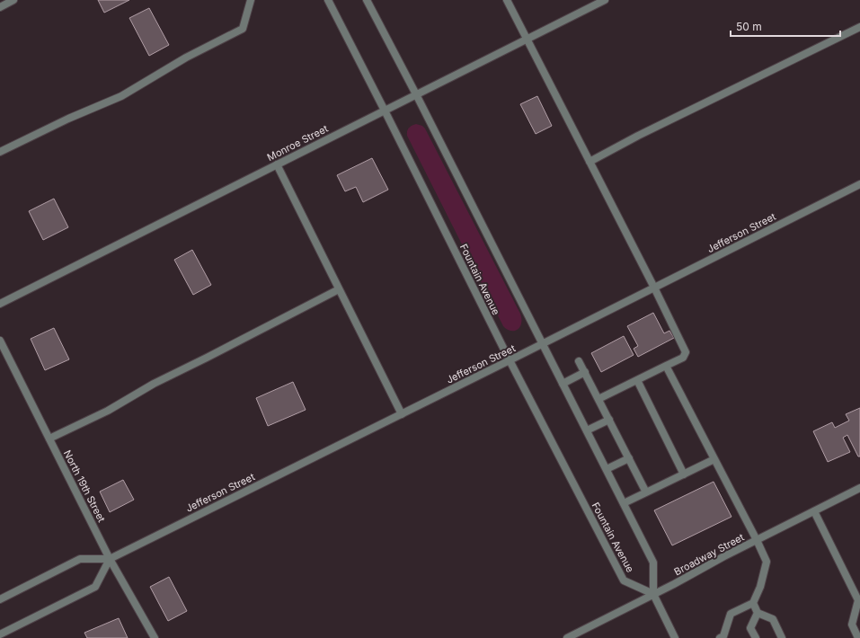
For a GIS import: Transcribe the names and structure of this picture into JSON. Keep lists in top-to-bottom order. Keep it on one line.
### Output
{"streets":{"street":["Monroe Street","Jefferson Street","Fountain Avenue","North 19th Street","Broadway Street"]},"crossings":[["Monroe Street","Fountain Avenue"],["Jefferson Street","Fountain Avenue"],["Jefferson Street","North 19th Street"],["Fountain Avenue","Broadway Street"]],"scale_bar":"50 m"}
